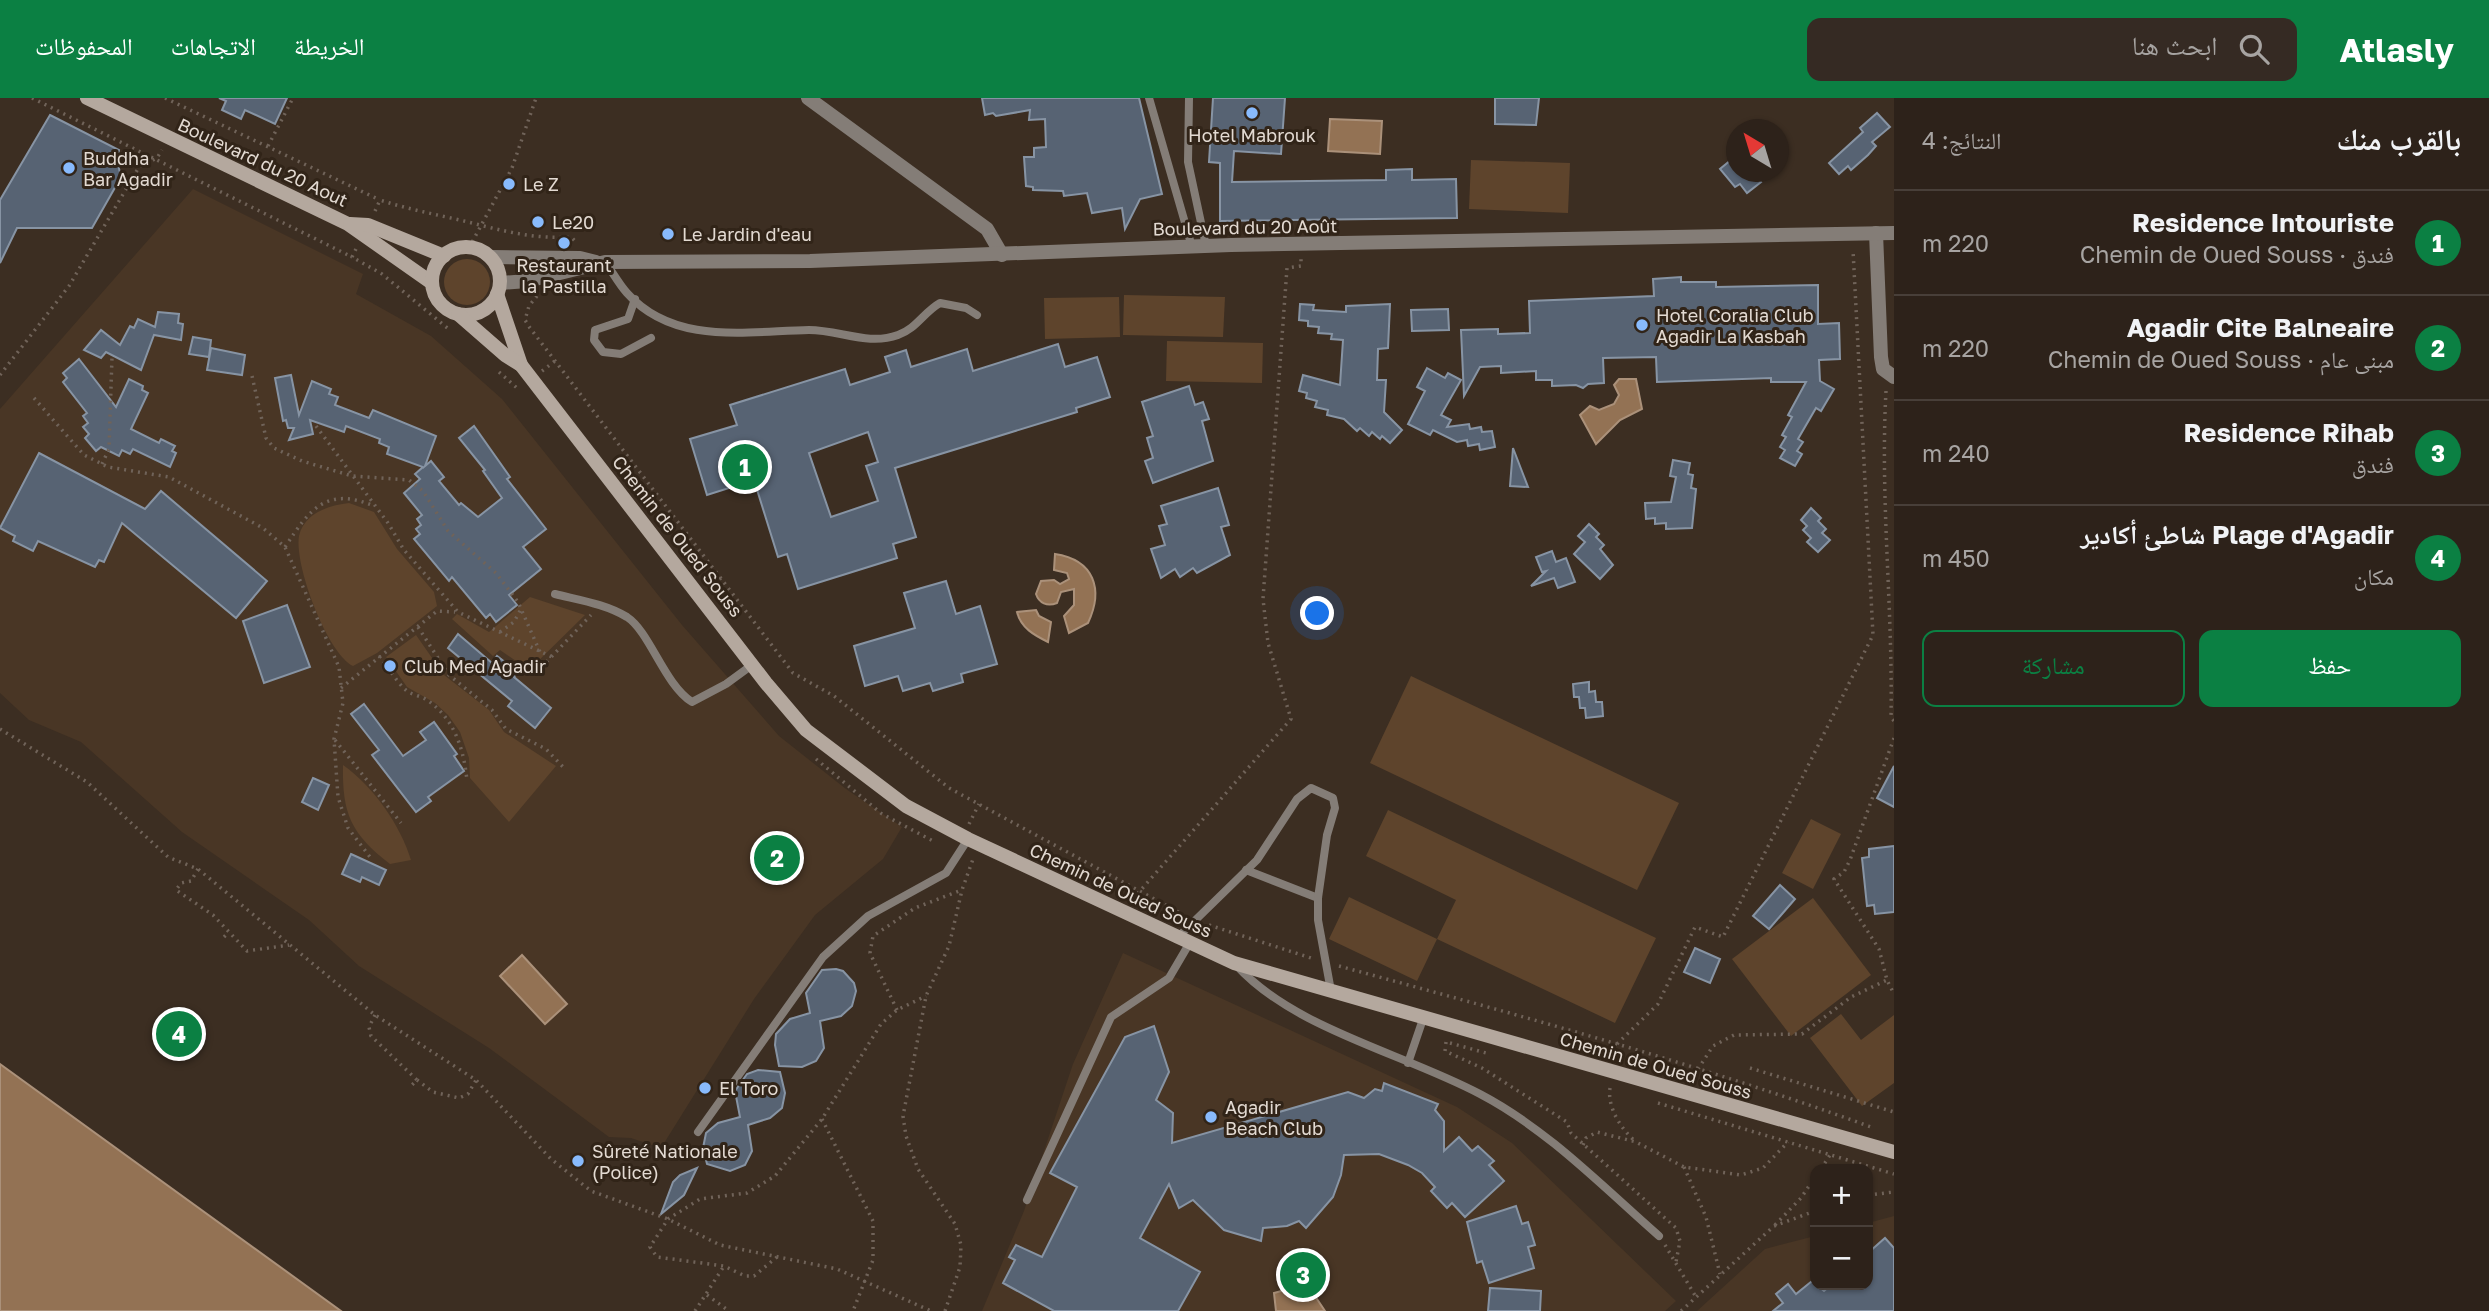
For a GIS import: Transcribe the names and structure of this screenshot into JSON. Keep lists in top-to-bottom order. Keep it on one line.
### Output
{"streets":{"street":["Boulevard du 20 Aout","Boulevard du 20 Août","Chemin de Oued Souss"]},"crossings":[["Boulevard du 20 Août","Chemin de Oued Souss"]],"places":["Hotel Mabrouk","Buddha Bar Agadir","Le Z","Le20","Le Jardin d'eau","Restaurant la Pastilla","Hotel Coralia Club Agadir La Kasbah","Club Med Agadir","El Toro","Agadir Beach Club","Sûreté Nationale (Police)"],"north":"top left","page":{"header":"Atlasly","search":"ابحث هنا","nav":["الخريطة","الاتجاهات","المحفوظات"],"heading":["بالقرب منك","النتائج: 4"],"list":[{"mark":"1","name":"Residence Intouriste","note":"فندق · Chemin de Oued Souss","value":"220 m"},{"mark":"2","name":"Agadir Cite Balneaire","note":"مبنى عام · Chemin de Oued Souss","value":"220 m"},{"mark":"3","name":"Residence Rihab","note":"فندق","value":"240 m"},{"mark":"4","name":"Plage d'Agadir شاطئ أكادير","note":"مكان","value":"450 m"}],"pins":["1","2","4","3"],"buttons":["حفظ","مشاركة"],"map_buttons":["+","−"]}}
